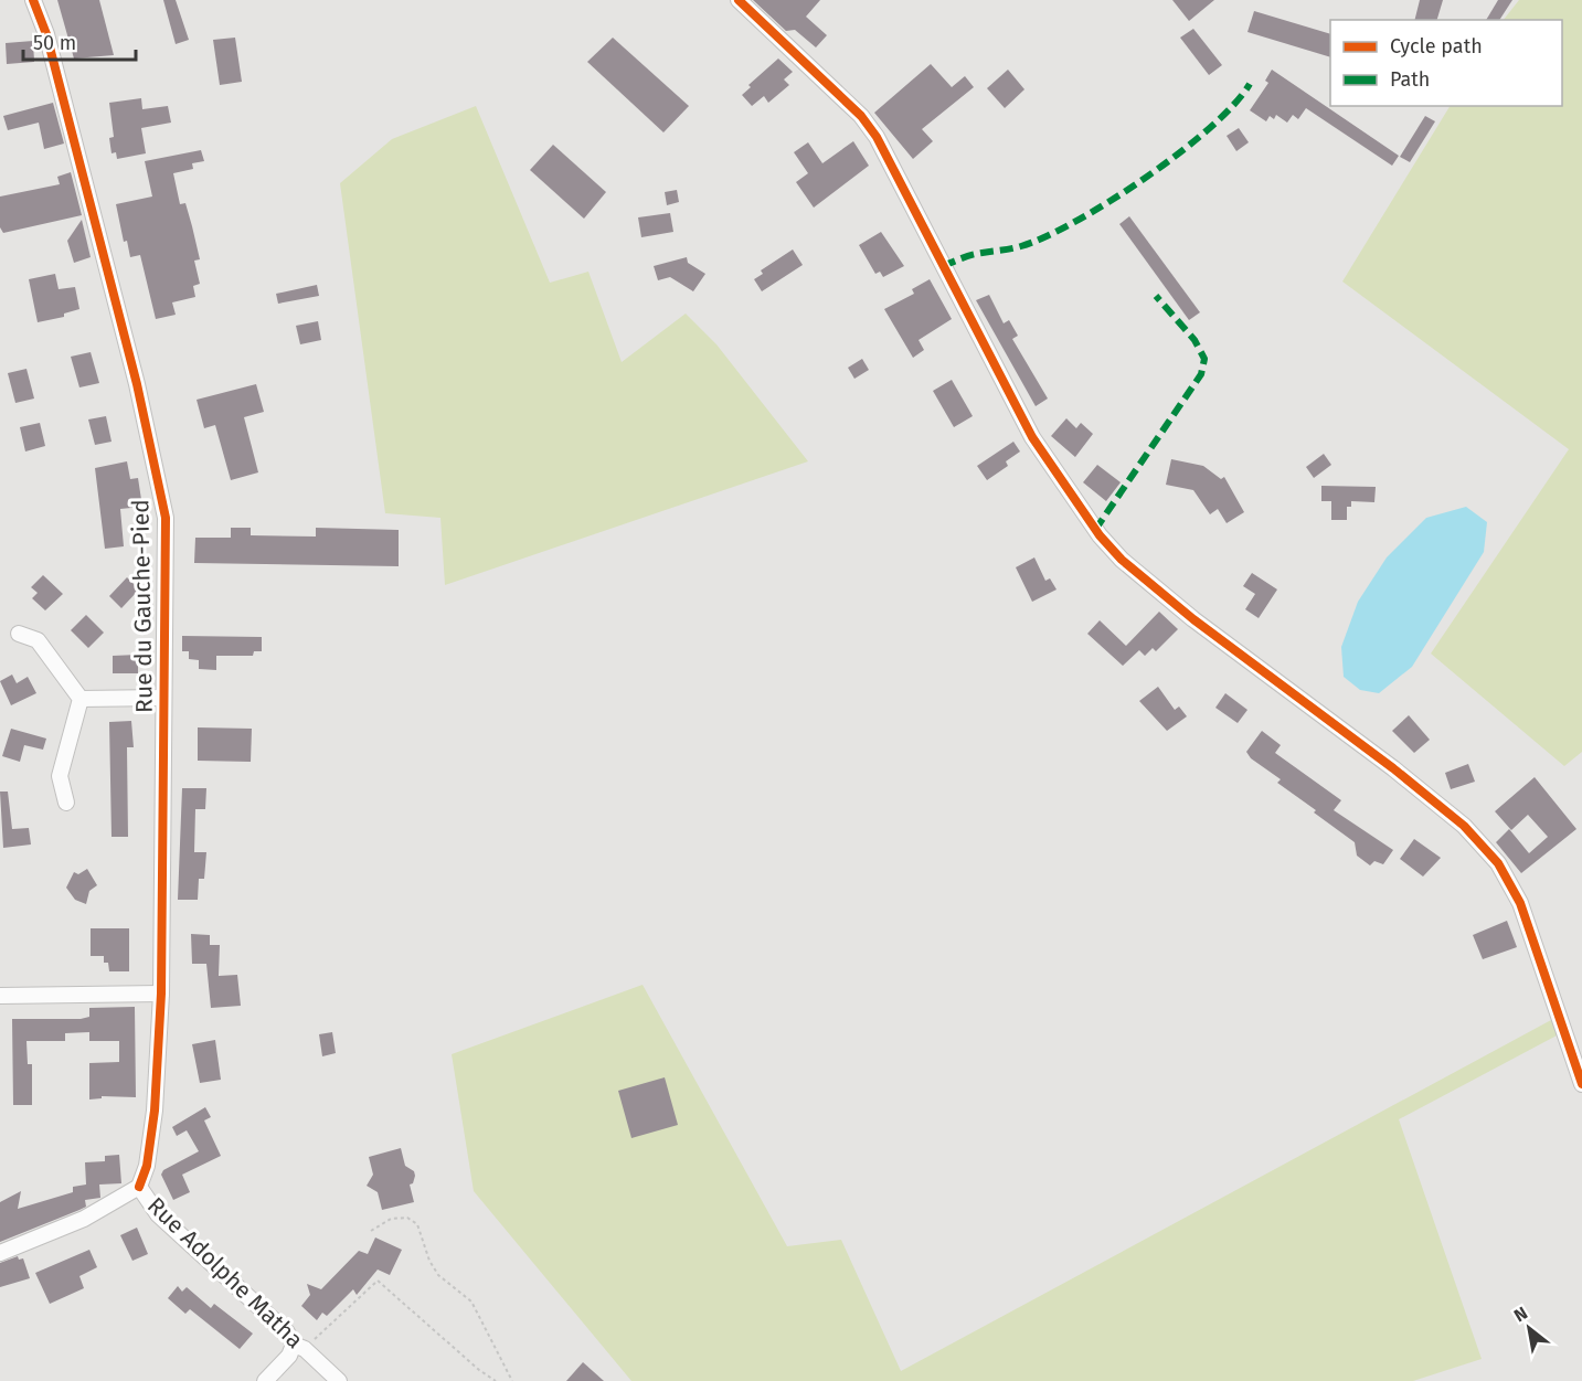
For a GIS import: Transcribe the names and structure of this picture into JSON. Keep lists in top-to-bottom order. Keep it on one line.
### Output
{"streets":{"street":["Rue du Gauche-Pied","Rue Adolphe Matha"]},"crossings":[["Rue du Gauche-Pied","Rue Adolphe Matha"]],"legend":["Cycle path","Path"],"scale_bar":"50 m","north":"top left"}
